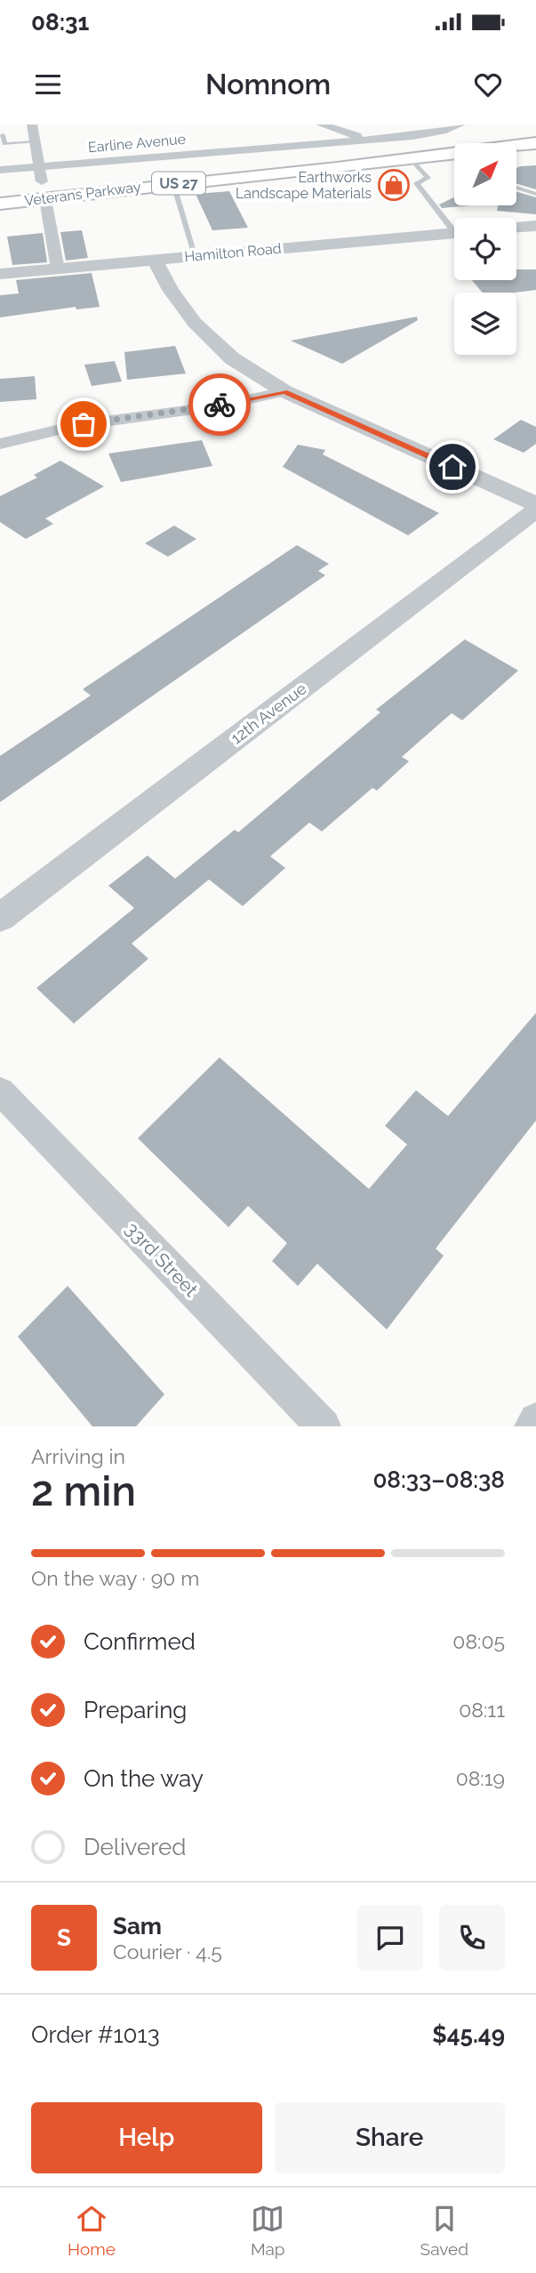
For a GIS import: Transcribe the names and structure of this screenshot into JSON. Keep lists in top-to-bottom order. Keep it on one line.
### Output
{"streets":{"main road":["US 27","Veterans Parkway"],"street":["Earline Avenue","Hamilton Road","12th Avenue","33rd Street"]},"crossings":[["Earline Avenue","Veterans Parkway"]],"places":{"shop":["Earthworks Landscape Materials"]},"north":"top right","page":{"status":"08:31","header":"Nomnom","heading":["2 min","Arriving in","08:33–08:38"],"panel":["Sam","Courier · 4.5","Order #1013","$45.49"],"bar":"On the way · 90 m","list":[["Confirmed","08:05"],["Preparing","08:11"],["On the way","08:19"],"Delivered"],"round":"S","buttons":["Help","Share"],"tabs":["Home","Map","Saved"]}}
